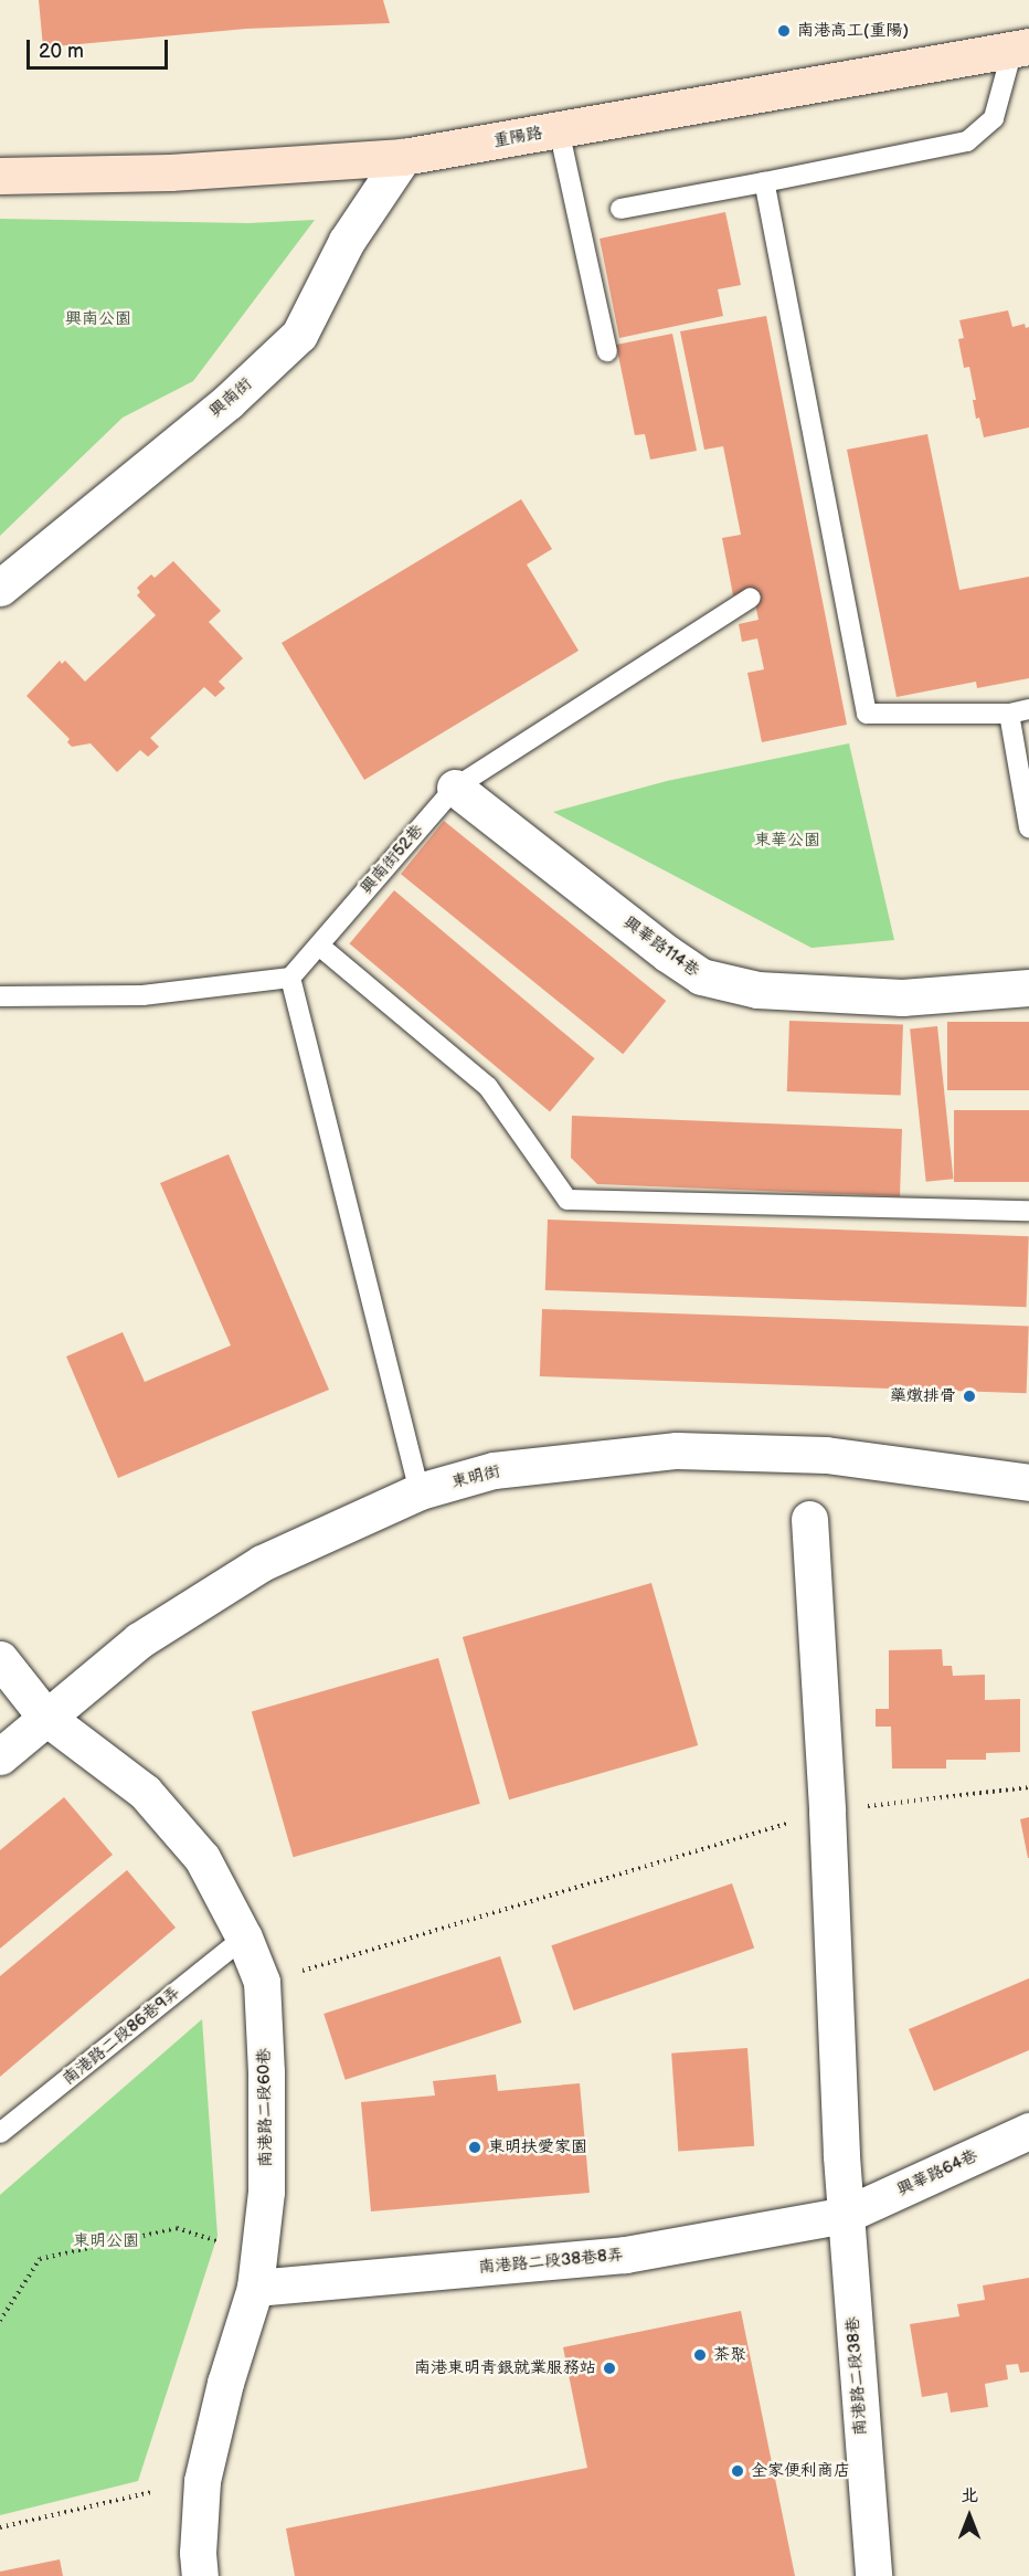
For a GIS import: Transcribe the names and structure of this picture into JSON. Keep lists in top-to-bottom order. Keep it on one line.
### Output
{"streets":{"street":["重陽路","興南街","興華路114巷","東明街","南港路二段60巷","興華路64巷","南港路二段38巷8弄","南港路二段38巷"],"lane":["興南街52巷","南港路二段86巷9弄"]},"crossings":[["重陽路","興南街"],["興南街52巷","興華路114巷"],["東明街","南港路二段60巷"],["南港路二段86巷9弄","南港路二段60巷"],["南港路二段60巷","南港路二段38巷8弄"],["興華路64巷","南港路二段38巷8弄"],["興華路64巷","南港路二段38巷"],["南港路二段38巷8弄","南港路二段38巷"]],"parks":["興南公園","東華公園","東明公園"],"places":["南港高工(重陽)","藥燉排骨","東明扶愛家園","茶聚","南港東明青銀就業服務站","全家便利商店"],"scale_bar":"20 m","north":"top"}
